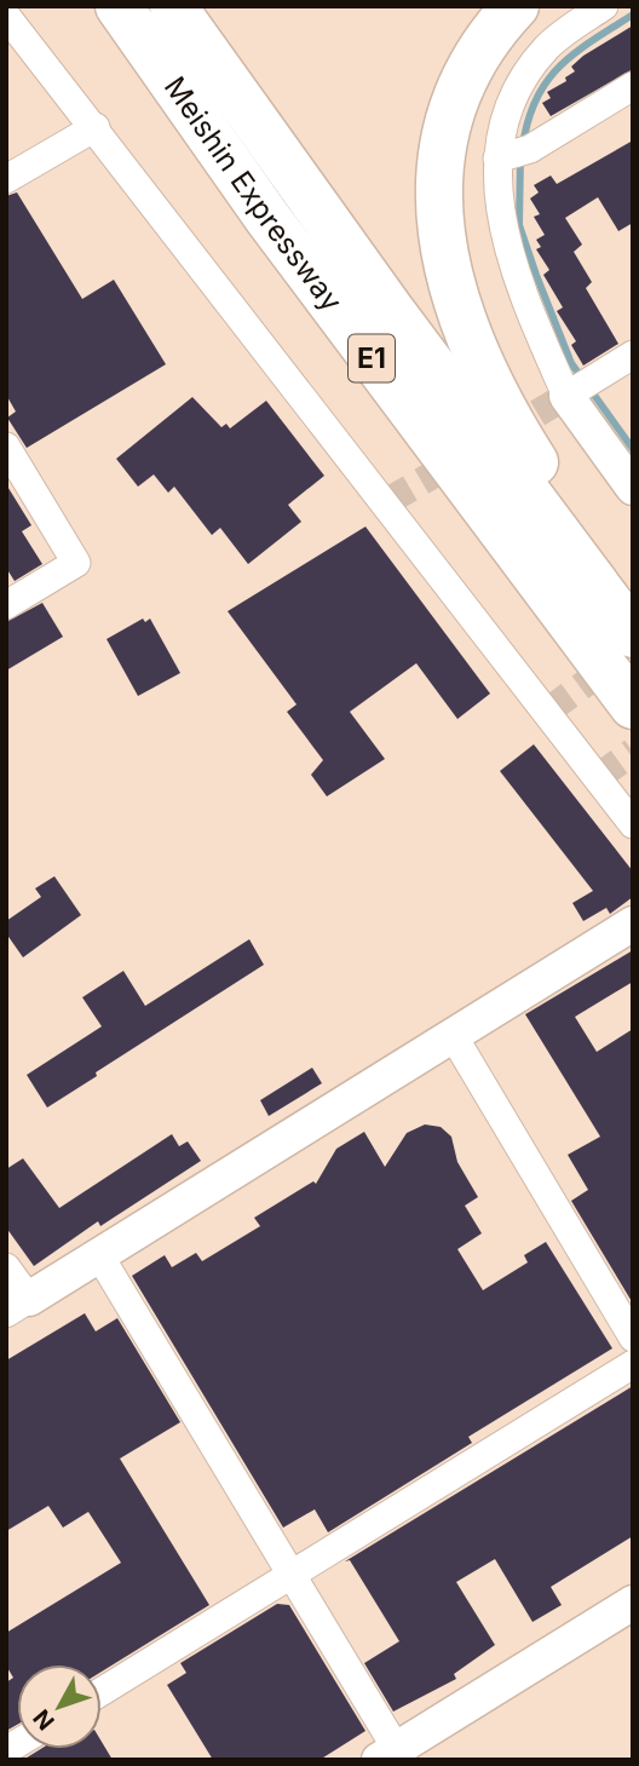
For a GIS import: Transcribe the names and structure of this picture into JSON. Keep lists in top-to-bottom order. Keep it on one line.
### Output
{"streets":{"highway":["Meishin Expressway","E1"]},"north":"bottom left"}
